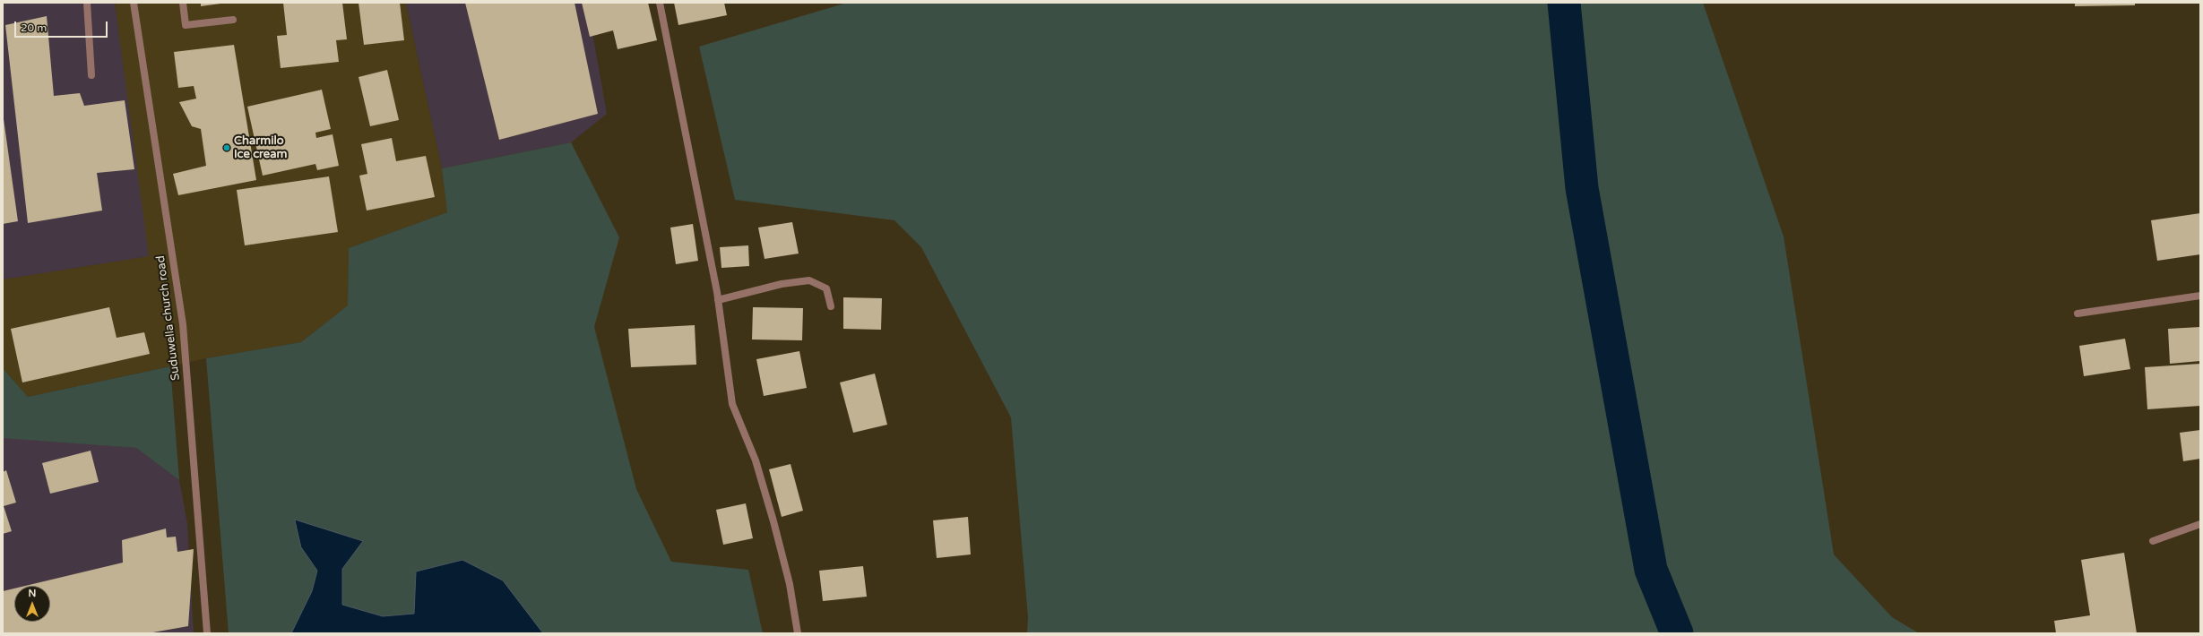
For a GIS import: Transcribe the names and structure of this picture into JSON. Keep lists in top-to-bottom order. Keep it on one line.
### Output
{"streets":{"street":["Suduwella church road"]},"places":["Charmilo Ice cream"],"scale_bar":"20 m","north":"top"}
